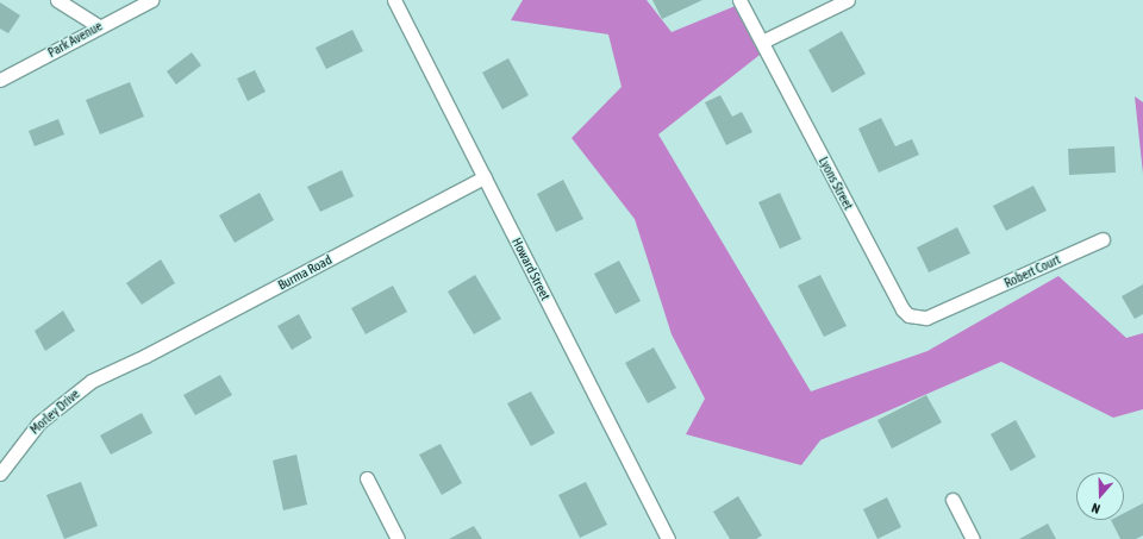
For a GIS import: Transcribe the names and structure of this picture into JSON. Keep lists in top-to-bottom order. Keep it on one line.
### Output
{"streets":{"street":["Park Avenue","Lyons Street","Howard Street","Robert Court","Burma Road","Morley Drive"]},"crossings":[["Lyons Street","Robert Court"],["Howard Street","Burma Road"],["Burma Road","Morley Drive"]],"north":"bottom"}
